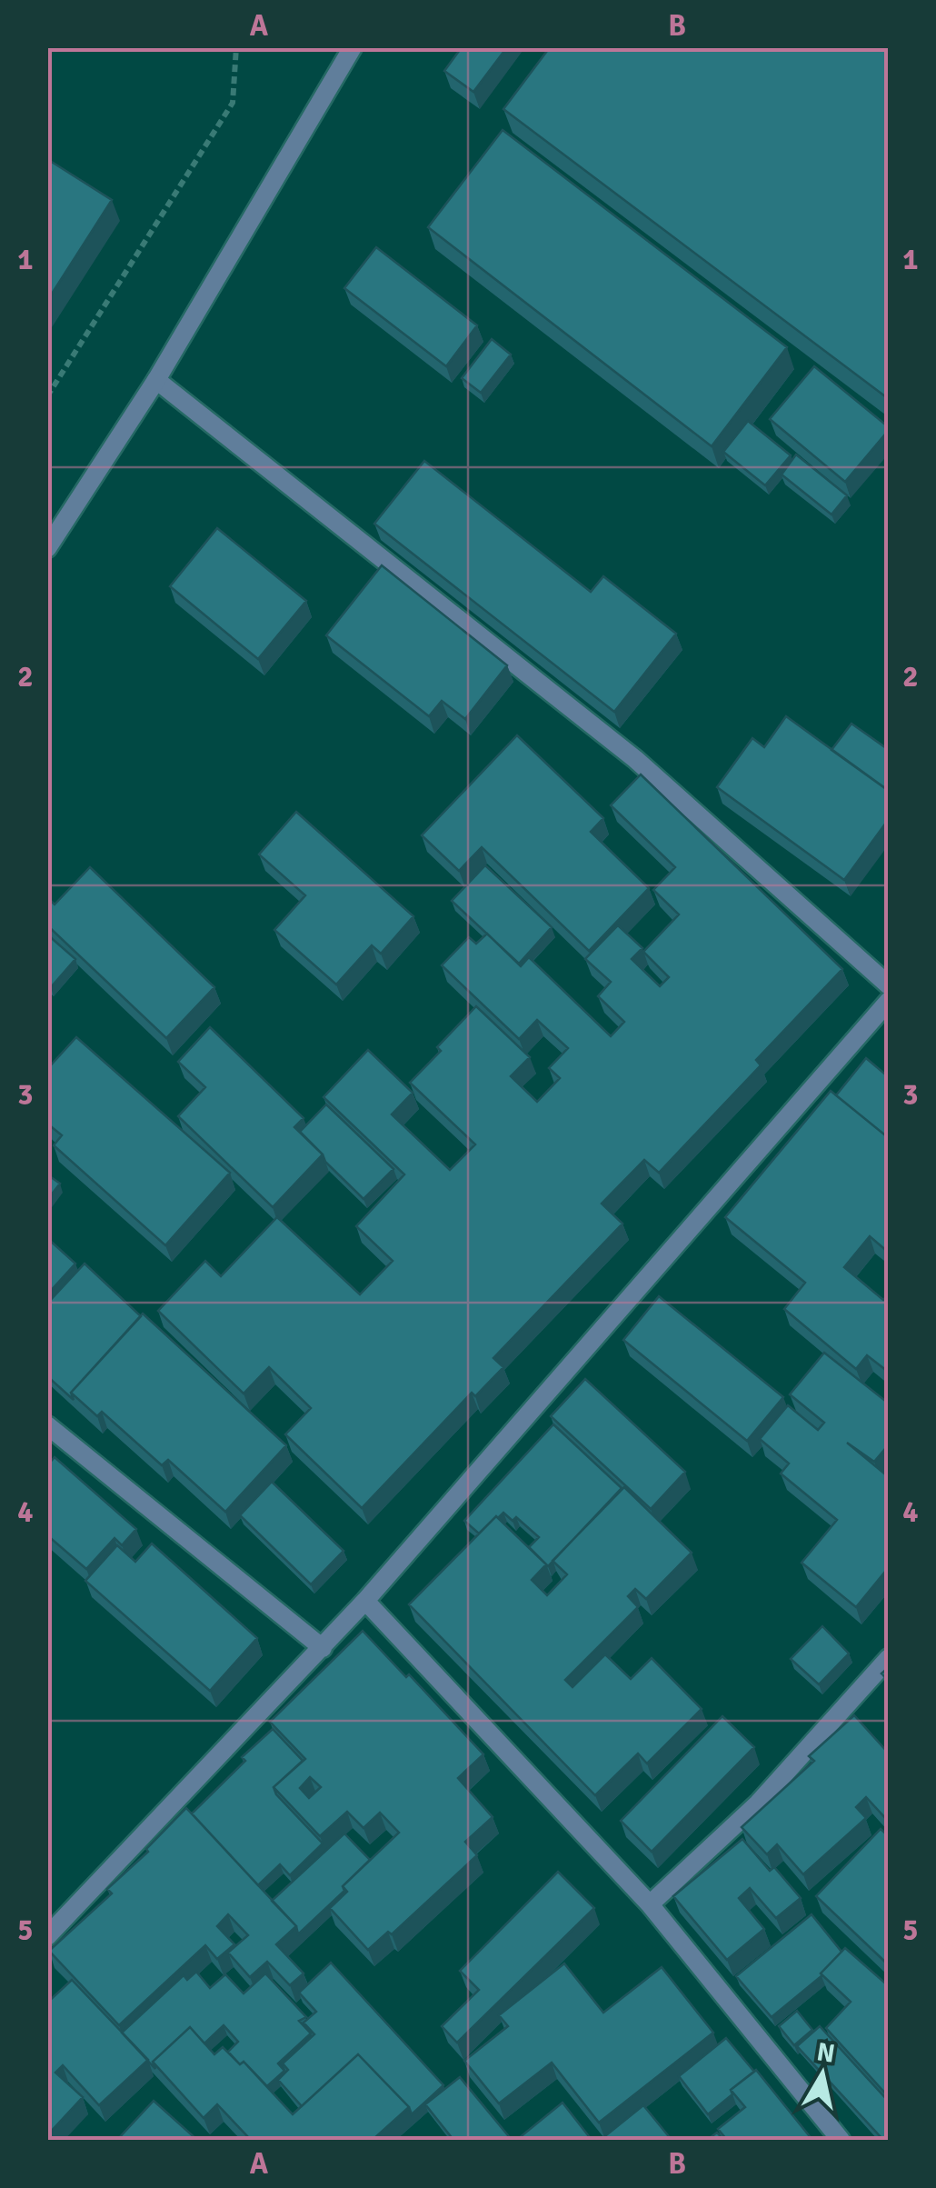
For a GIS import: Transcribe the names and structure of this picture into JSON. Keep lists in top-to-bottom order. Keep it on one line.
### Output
{"north":"top","grid":{"columns":["A","B"],"rows":["1","2","3","4","5"]}}
